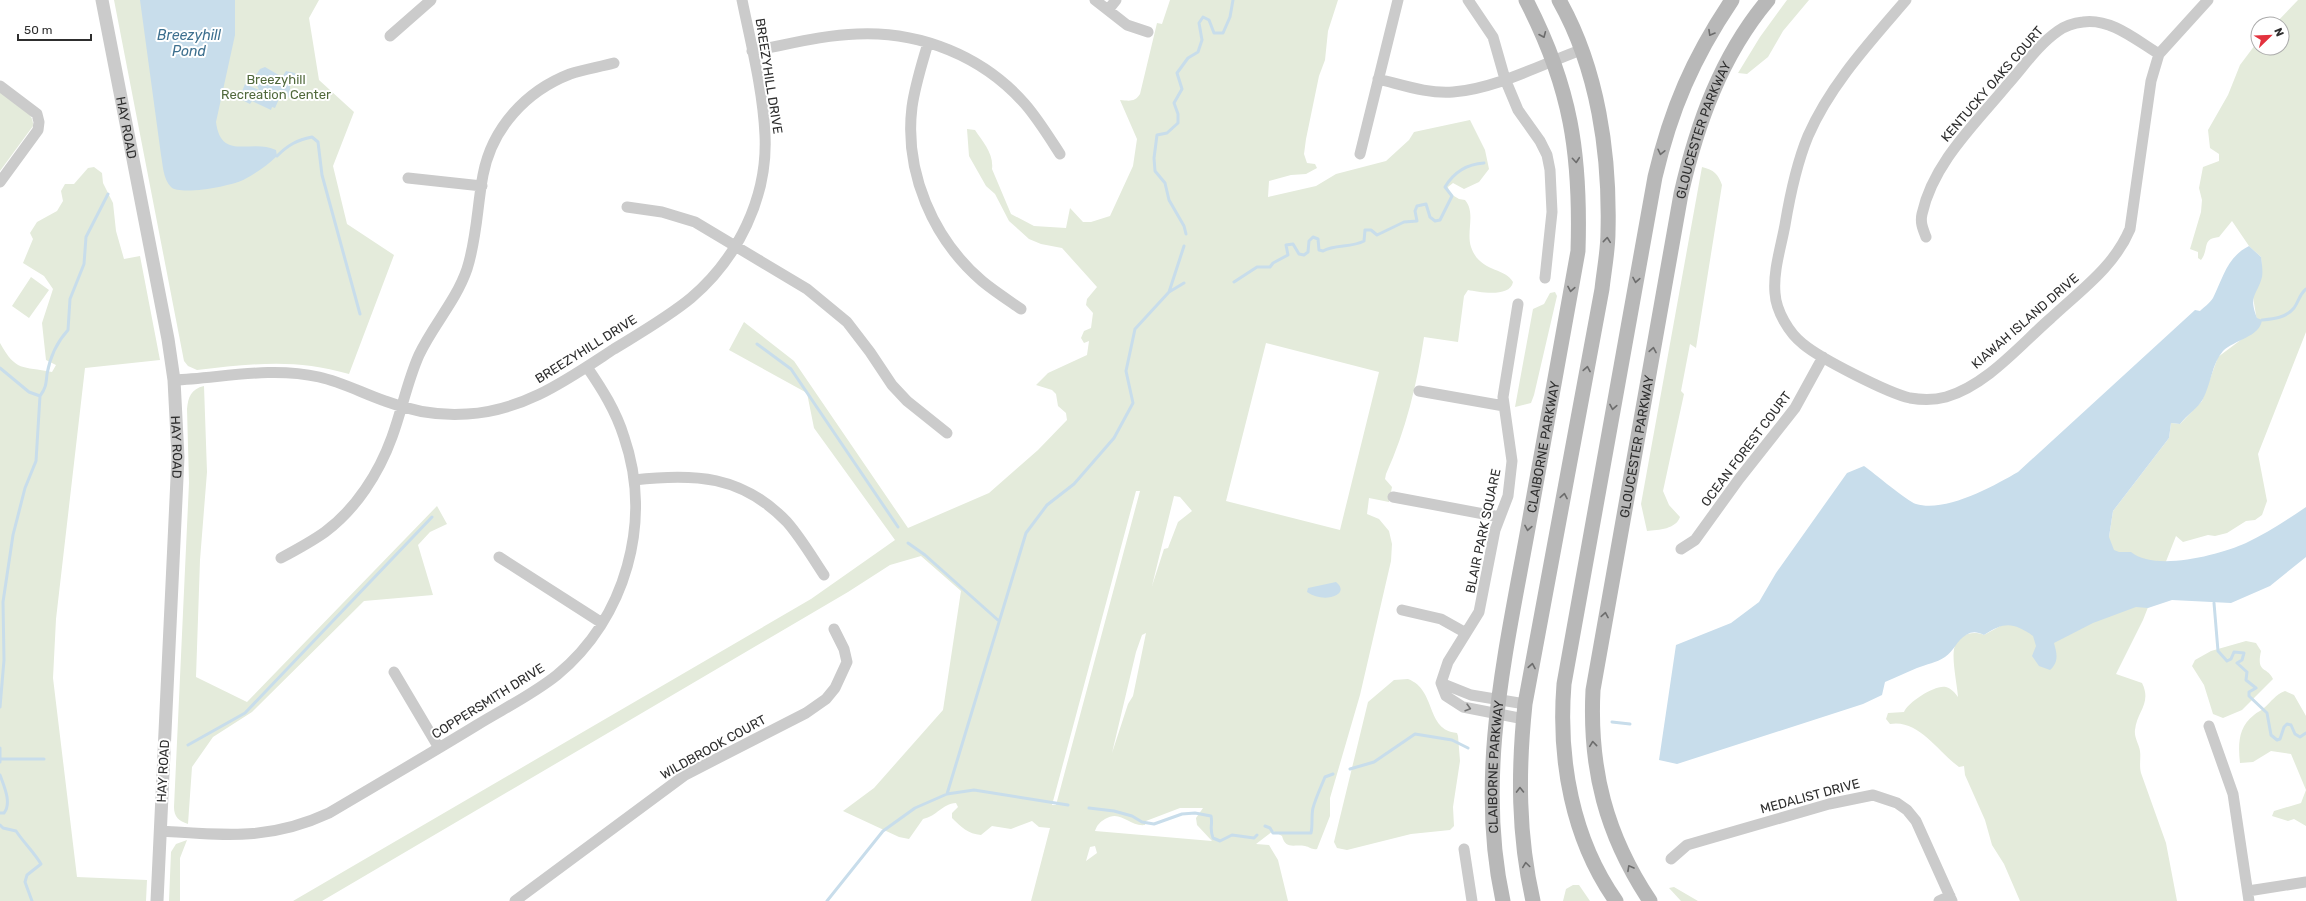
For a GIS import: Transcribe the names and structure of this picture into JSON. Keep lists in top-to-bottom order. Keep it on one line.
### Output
{"streets":{"main road":["GLOUCESTER PARKWAY","CLAIBORNE PARKWAY"],"street":["BREEZYHILL DRIVE","KENTUCKY OAKS COURT","HAY ROAD","KIAWAH ISLAND DRIVE","OCEAN FOREST COURT","BLAIR PARK SQUARE","COPPERSMITH DRIVE","WILDBROOK COURT","MEDALIST DRIVE"]},"crossings":[["BREEZYHILL DRIVE","HAY ROAD"],["BREEZYHILL DRIVE","COPPERSMITH DRIVE"],["KENTUCKY OAKS COURT","KIAWAH ISLAND DRIVE"],["HAY ROAD","COPPERSMITH DRIVE"],["KIAWAH ISLAND DRIVE","OCEAN FOREST COURT"],["CLAIBORNE PARKWAY","BLAIR PARK SQUARE"]],"water":["Breezyhill Pond"],"parks":["Breezyhill Recreation Center"],"scale_bar":"50 m","north":"top right"}
